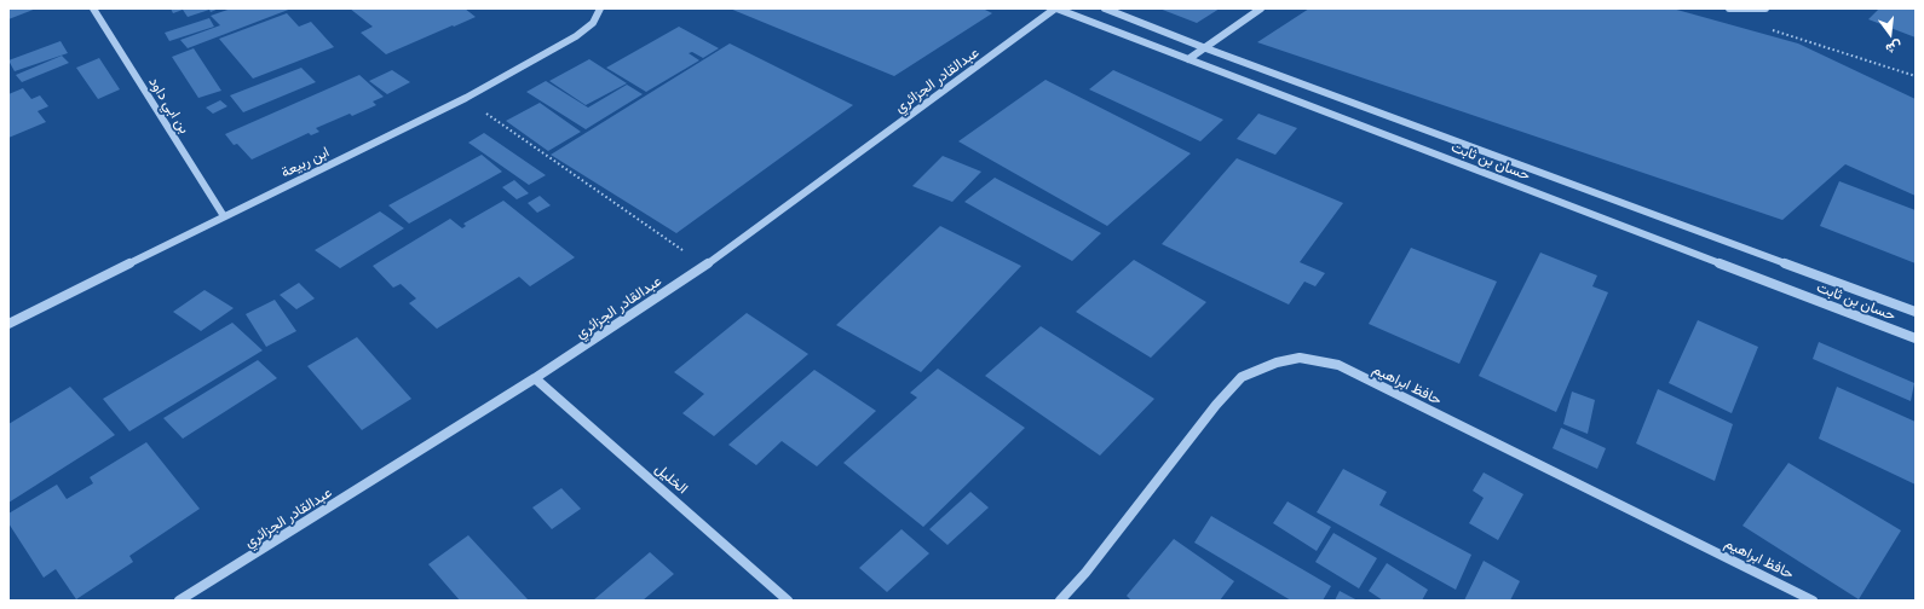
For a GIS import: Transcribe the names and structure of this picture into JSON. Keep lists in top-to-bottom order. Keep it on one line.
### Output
{"streets":{"street":["عبدالقادر الجزائري","بن ابي داود","حسان بن ثابت","ابن ربيعة","حافظ ابراهيم","الخليل"]},"crossings":[["عبدالقادر الجزائري","حسان بن ثابت"],["عبدالقادر الجزائري","الخليل"],["بن ابي داود","ابن ربيعة"]],"north":"bottom"}
